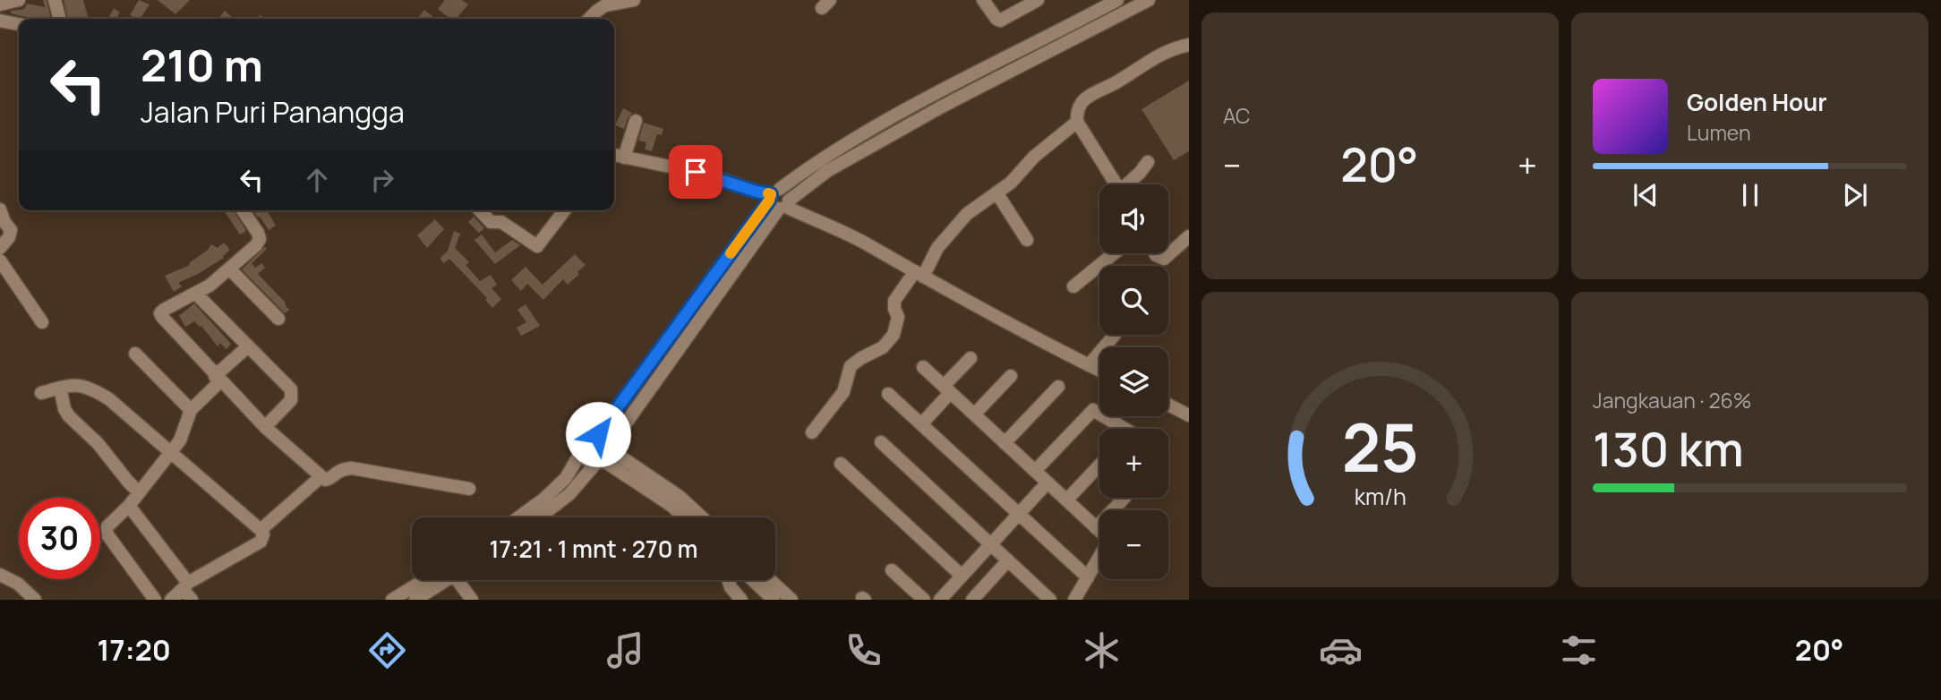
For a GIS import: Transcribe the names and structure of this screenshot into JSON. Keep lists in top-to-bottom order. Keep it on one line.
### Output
{"page":{"tile":["AC",["Jangkauan · 26%","130 km"]],"turn":["210 m","Jalan Puri Panangga"],"song":["Golden Hour","Lumen"],"heat":["−","20°","+"],"map_buttons":["+","−"],"limit":"30","trip":"17:21 · 1 mnt · 270 m","tabs":["17:20","20°"],"gauge":["25","km/h"]}}
